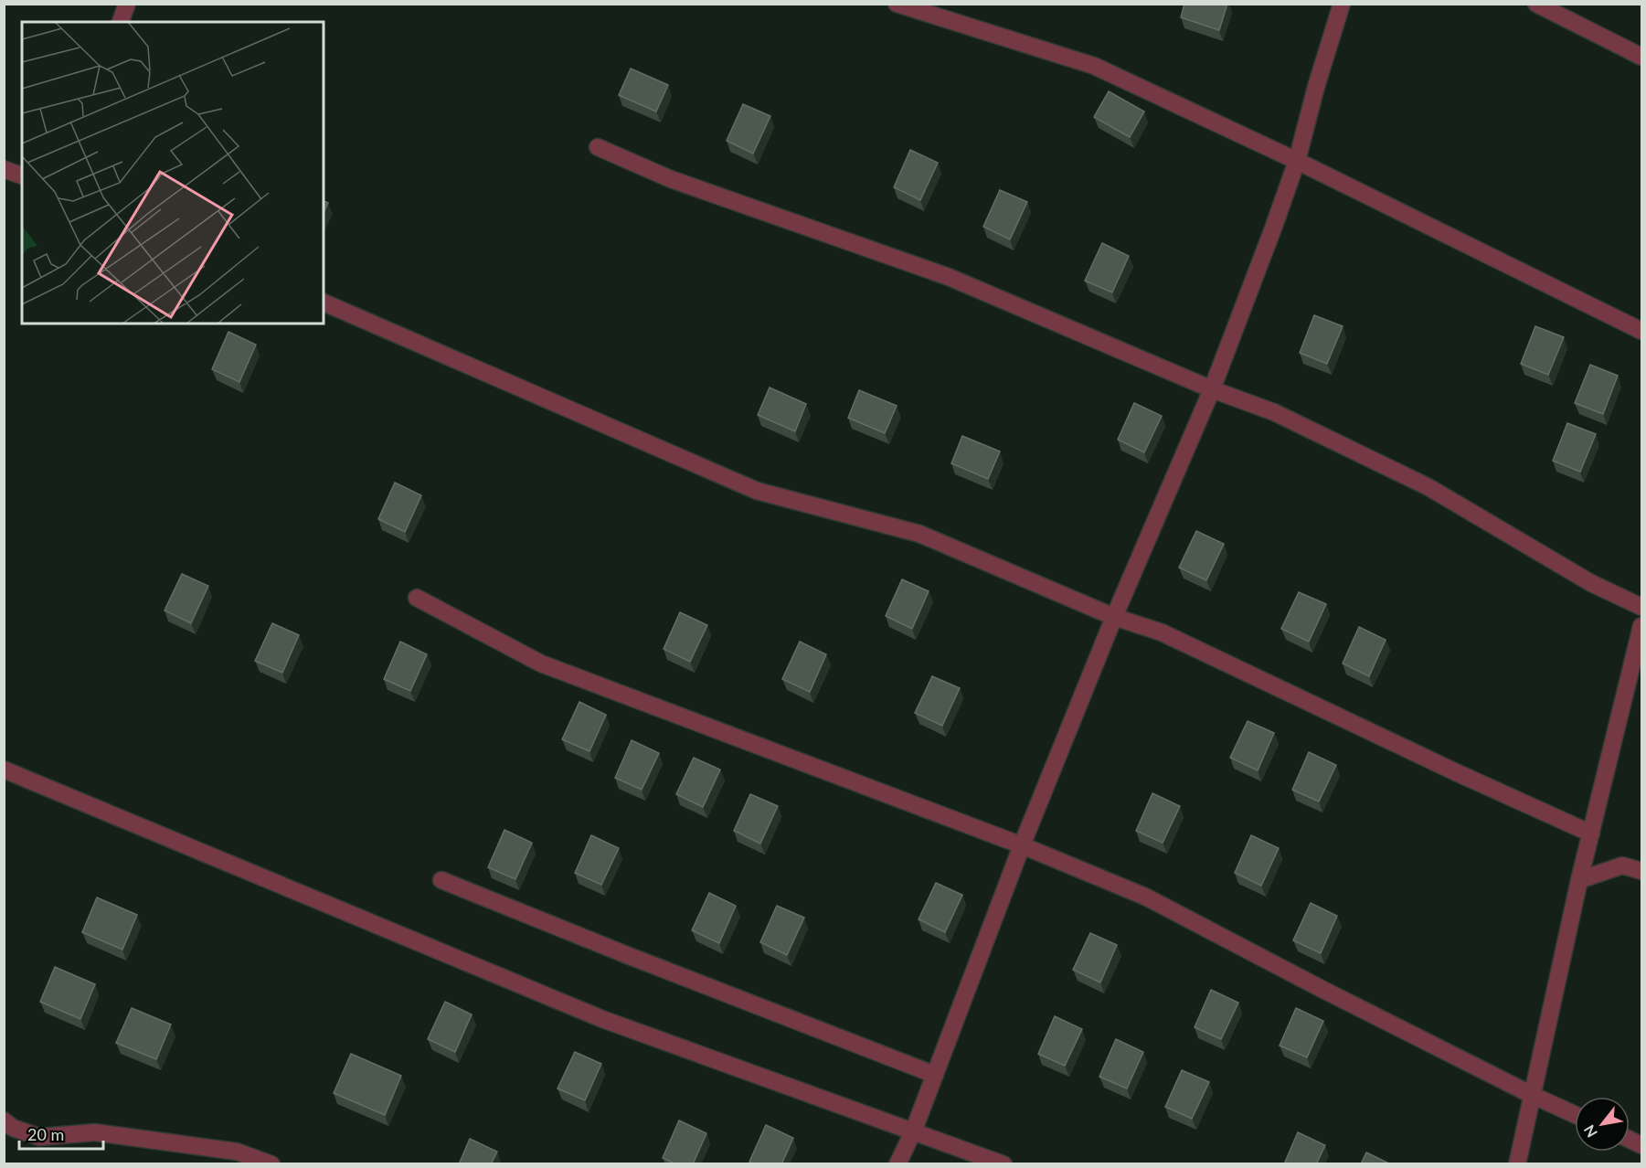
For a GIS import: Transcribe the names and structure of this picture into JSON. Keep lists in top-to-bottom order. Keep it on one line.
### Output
{"scale_bar":"20 m","north":"bottom left"}
